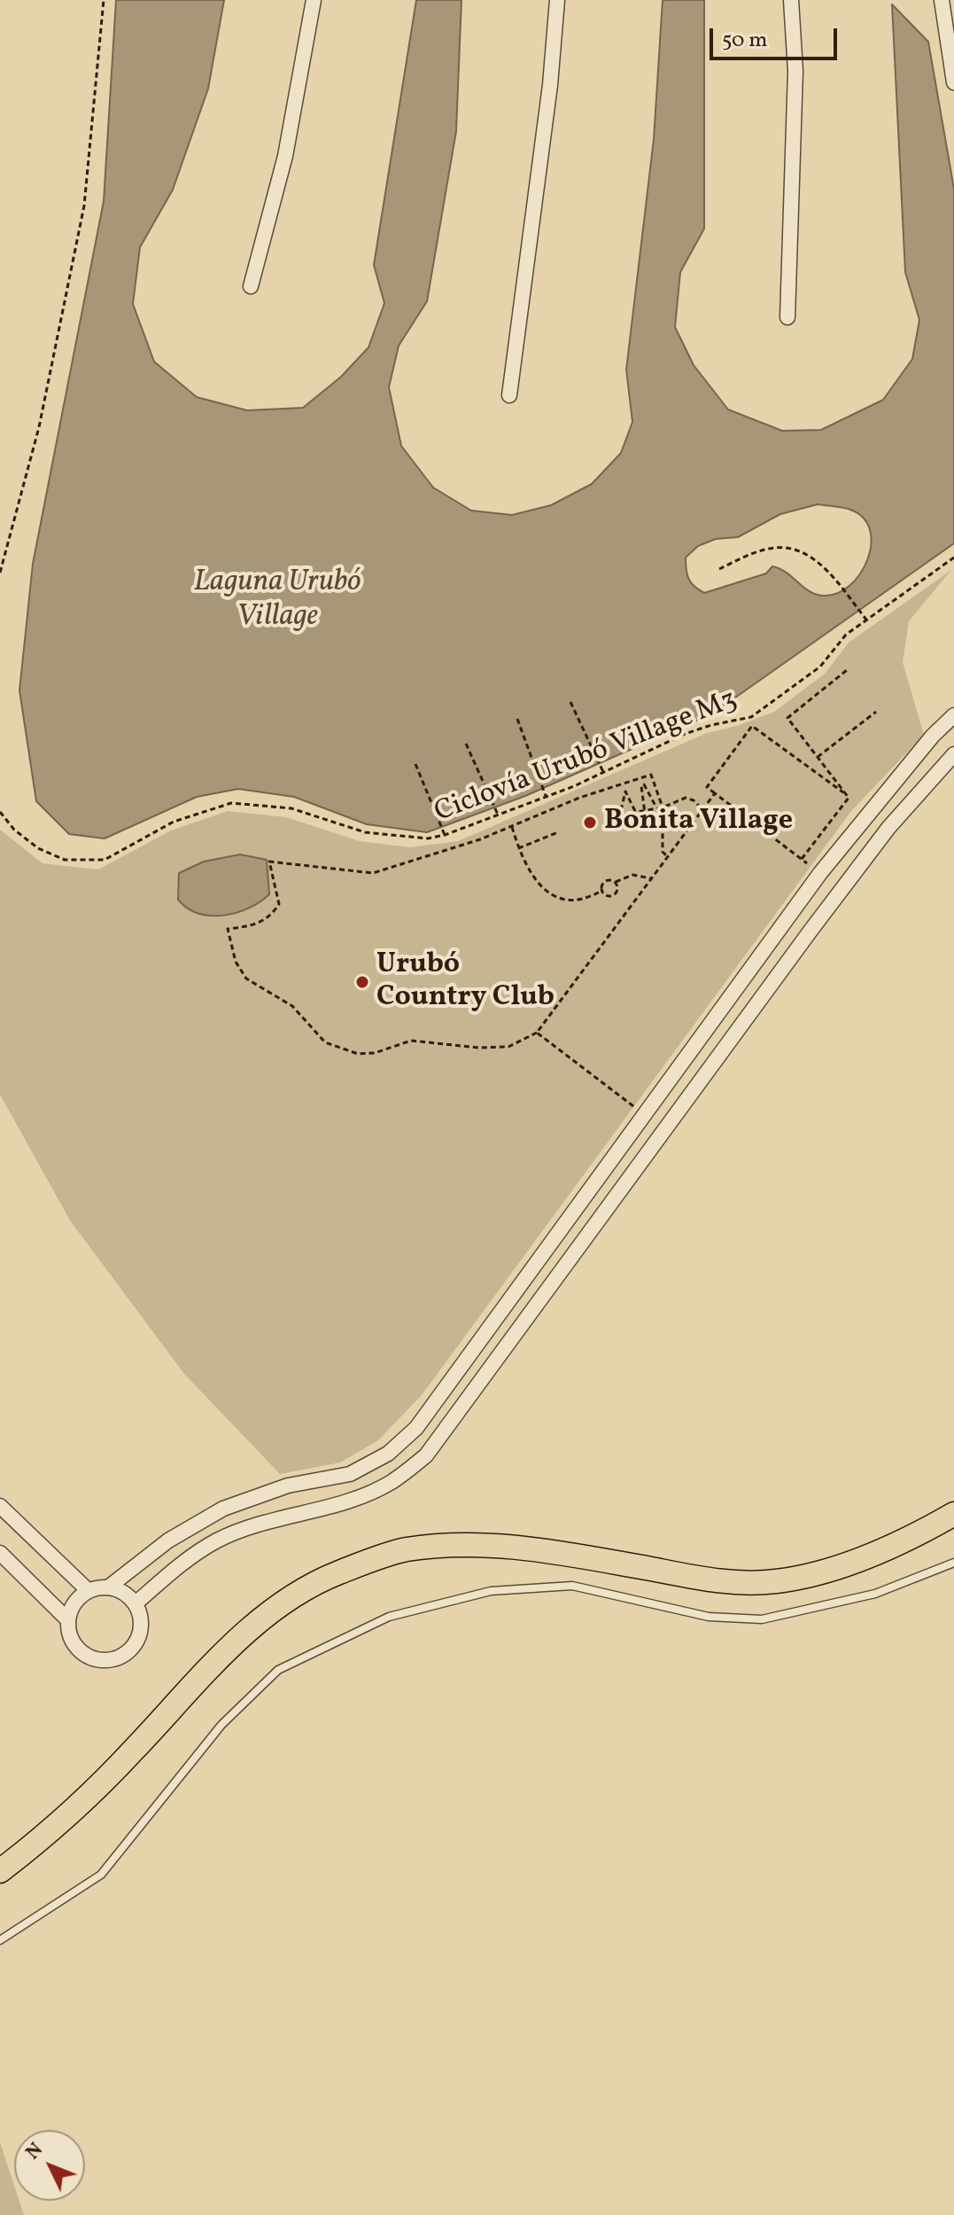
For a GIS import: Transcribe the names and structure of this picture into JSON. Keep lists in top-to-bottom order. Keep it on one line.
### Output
{"streets":{"path":["Ciclovía Urubó Village M3"]},"water":["Laguna Urubó Village"],"places":["Bonita Village","Urubó Country Club"],"scale_bar":"50 m","north":"top left"}
